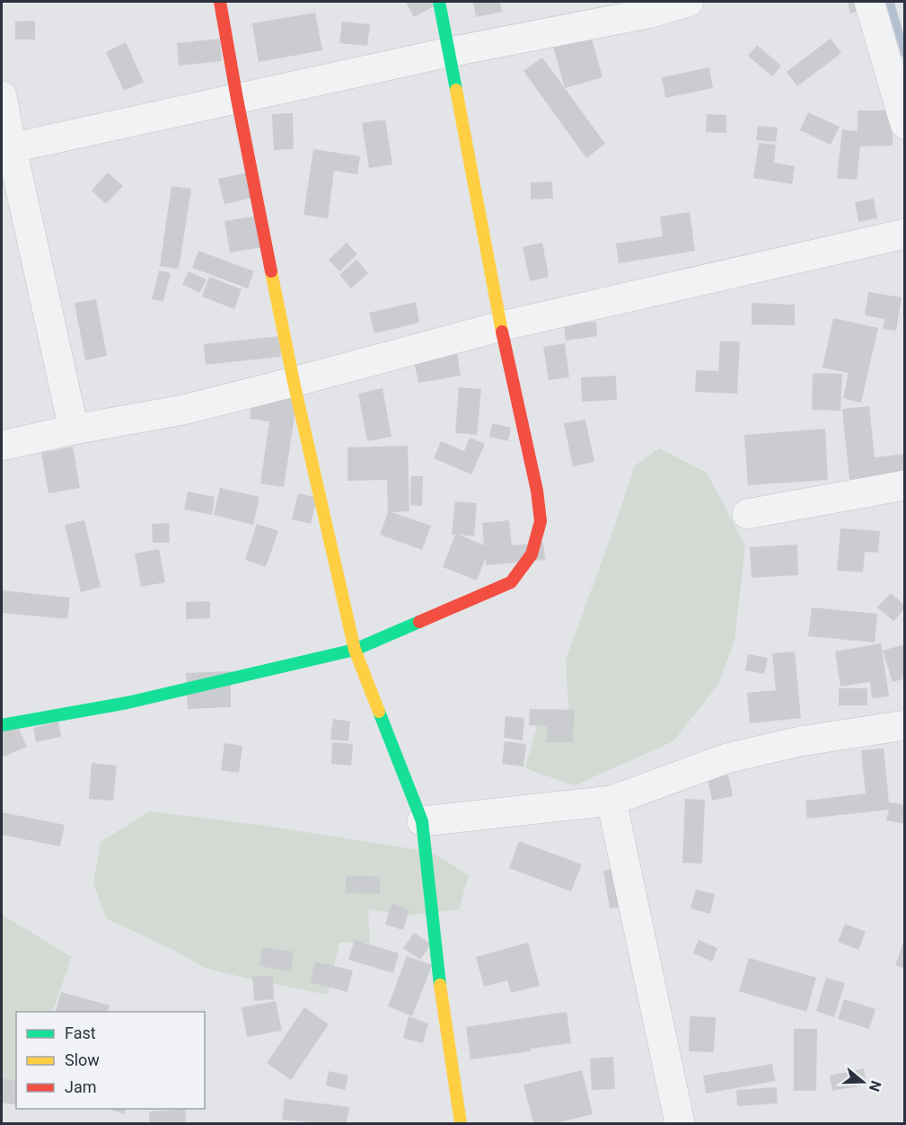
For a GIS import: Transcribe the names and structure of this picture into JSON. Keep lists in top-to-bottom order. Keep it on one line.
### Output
{"legend":["Fast","Slow","Jam"],"north":"right"}
